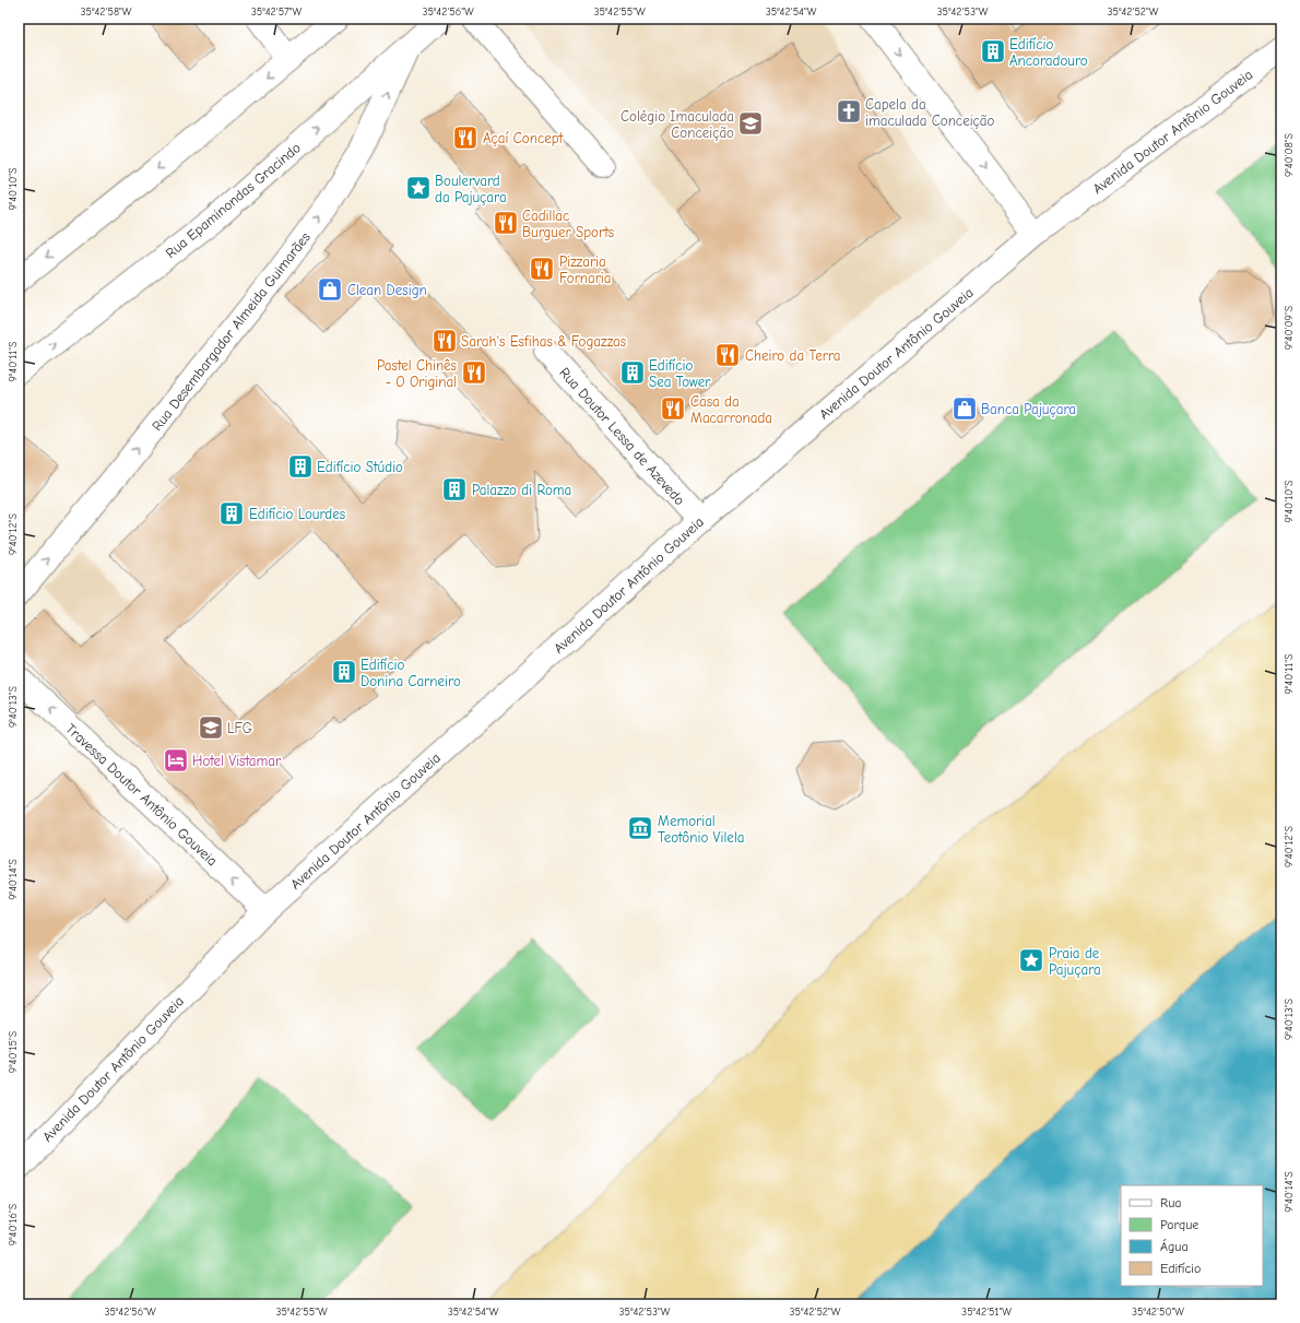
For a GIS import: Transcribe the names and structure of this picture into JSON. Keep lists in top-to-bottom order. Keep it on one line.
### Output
{"streets":{"street":["Avenida Doutor Antônio Gouveia","Rua Epaminondas Gracindo","Rua Desembargador Almeida Guimarães","Rua Doutor Lessa de Azevedo","Travessa Doutor Antônio Gouveia"]},"crossings":[["Avenida Doutor Antônio Gouveia","Rua Doutor Lessa de Azevedo"],["Avenida Doutor Antônio Gouveia","Travessa Doutor Antônio Gouveia"],["Rua Epaminondas Gracindo","Rua Desembargador Almeida Guimarães"]],"one_way":["Travessa Doutor Antônio Gouveia"],"places":{"building":["Edifício Ancoradouro","Edifício Sea Tower","Edifício Stúdio","Palazzo di Roma","Edifício Lourdes","Edifício Donina Carneiro"],"church":["Capela da imaculada Conceição"],"school or university":["Colégio Imaculada Conceição","LFG"],"restaurant":["Açaí Concept","Cadillac Burguer Sports","Pizzaria Fornaria","Sarah's Esfihas & Fogazzas","Cheiro da Terra","Pastel Chinês - O Original","Casa da Macarronada"],"place":["Boulervard da Pajuçara","Praia de Pajuçara"],"shop":["Clean Design","Banca Pajuçara"],"hotel":["Hotel Vistamar"],"museum":["Memorial Teotônio Vilela"]},"legend":["Rua","Parque","Água","Edifício"],"coordinates":["35°42'58\"W","35°42'57\"W","35°42'56\"W","35°42'55\"W","35°42'54\"W","35°42'53\"W","35°42'52\"W","9°40'08\"S","9°40'10\"S","9°40'09\"S","9°40'11\"S","9°40'12\"S","9°40'13\"S","9°40'14\"S","9°40'15\"S","9°40'16\"S","35°42'51\"W","35°42'50\"W"]}
